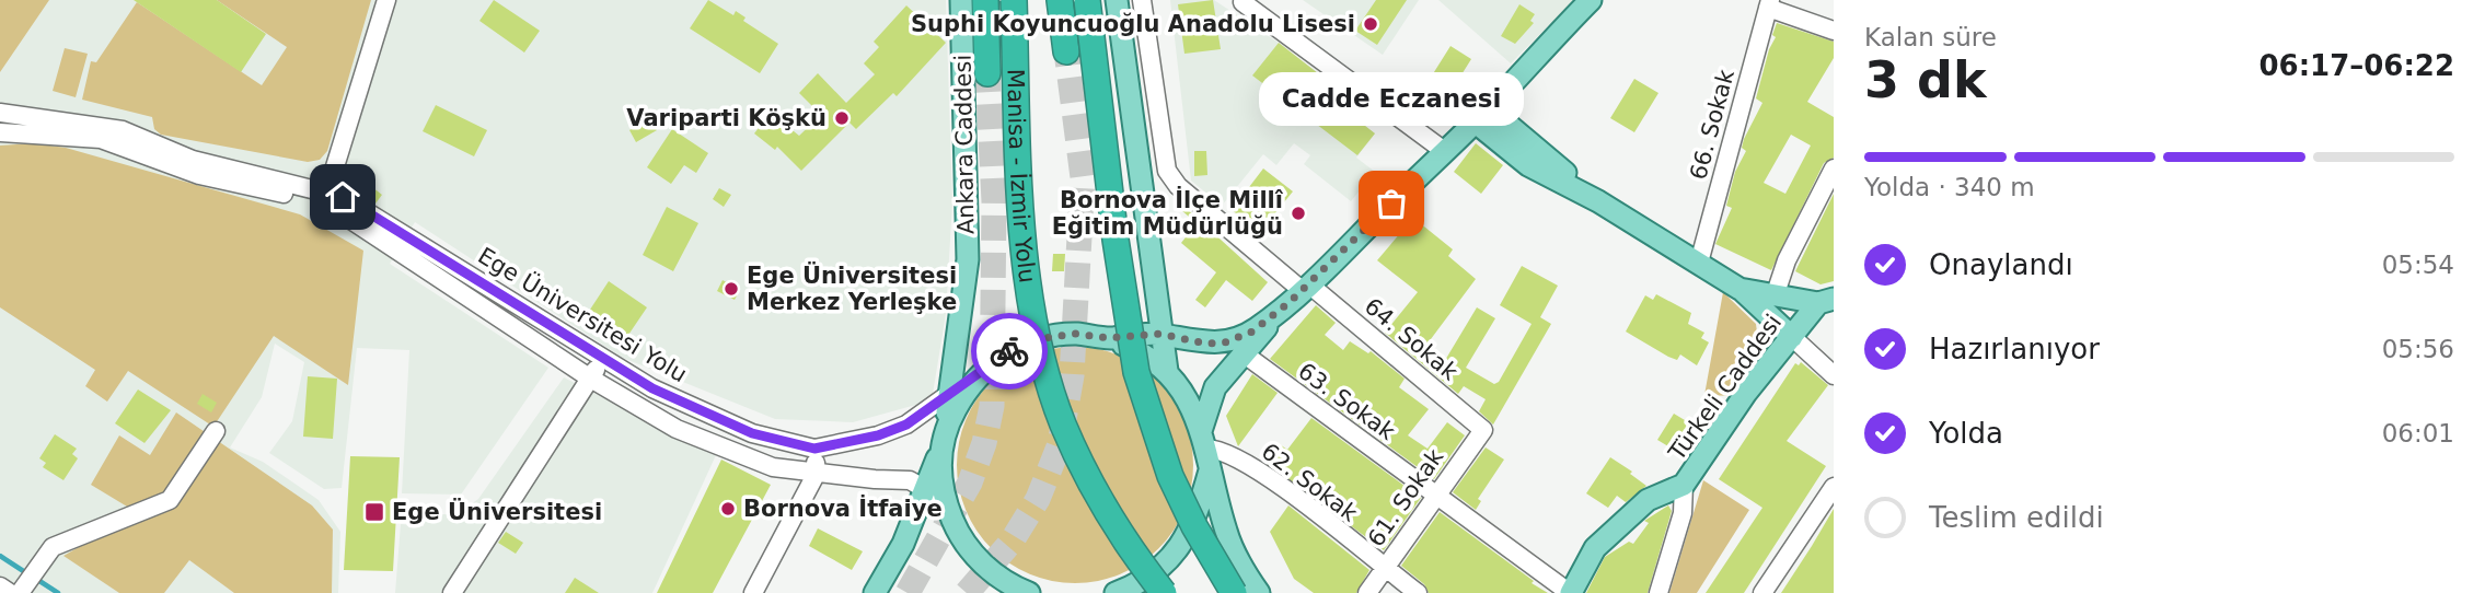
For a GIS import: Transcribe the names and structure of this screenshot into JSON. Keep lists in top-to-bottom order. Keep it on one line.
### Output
{"streets":{"highway":["Ankara Caddesi","Manisa - İzmir Yolu"],"main road":["Türkeli Caddesi"],"street":["66. Sokak","Ege Üniversitesi Yolu","64. Sokak","63. Sokak","62. Sokak","61. Sokak"]},"crossings":[["Ankara Caddesi","Ege Üniversitesi Yolu"],["64. Sokak","61. Sokak"],["63. Sokak","61. Sokak"],["62. Sokak","61. Sokak"]],"places":{"other":["Suphi Koyuncuoğlu Anadolu Lisesi","Variparti Köşkü","Cadde Eczanesi","Bornova İlçe Millî Eğitim Müdürlüğü","Ege Üniversitesi Merkez Yerleşke","Bornova İtfaiye"],"transit":["Ege Üniversitesi"]},"page":{"heading":["3 dk","Kalan süre","06:17–06:22"],"bubble":"Cadde Eczanesi","bar":"Yolda · 340 m","list":[["Onaylandı","05:54"],["Hazırlanıyor","05:56"],["Yolda","06:01"],"Teslim edildi"]}}
